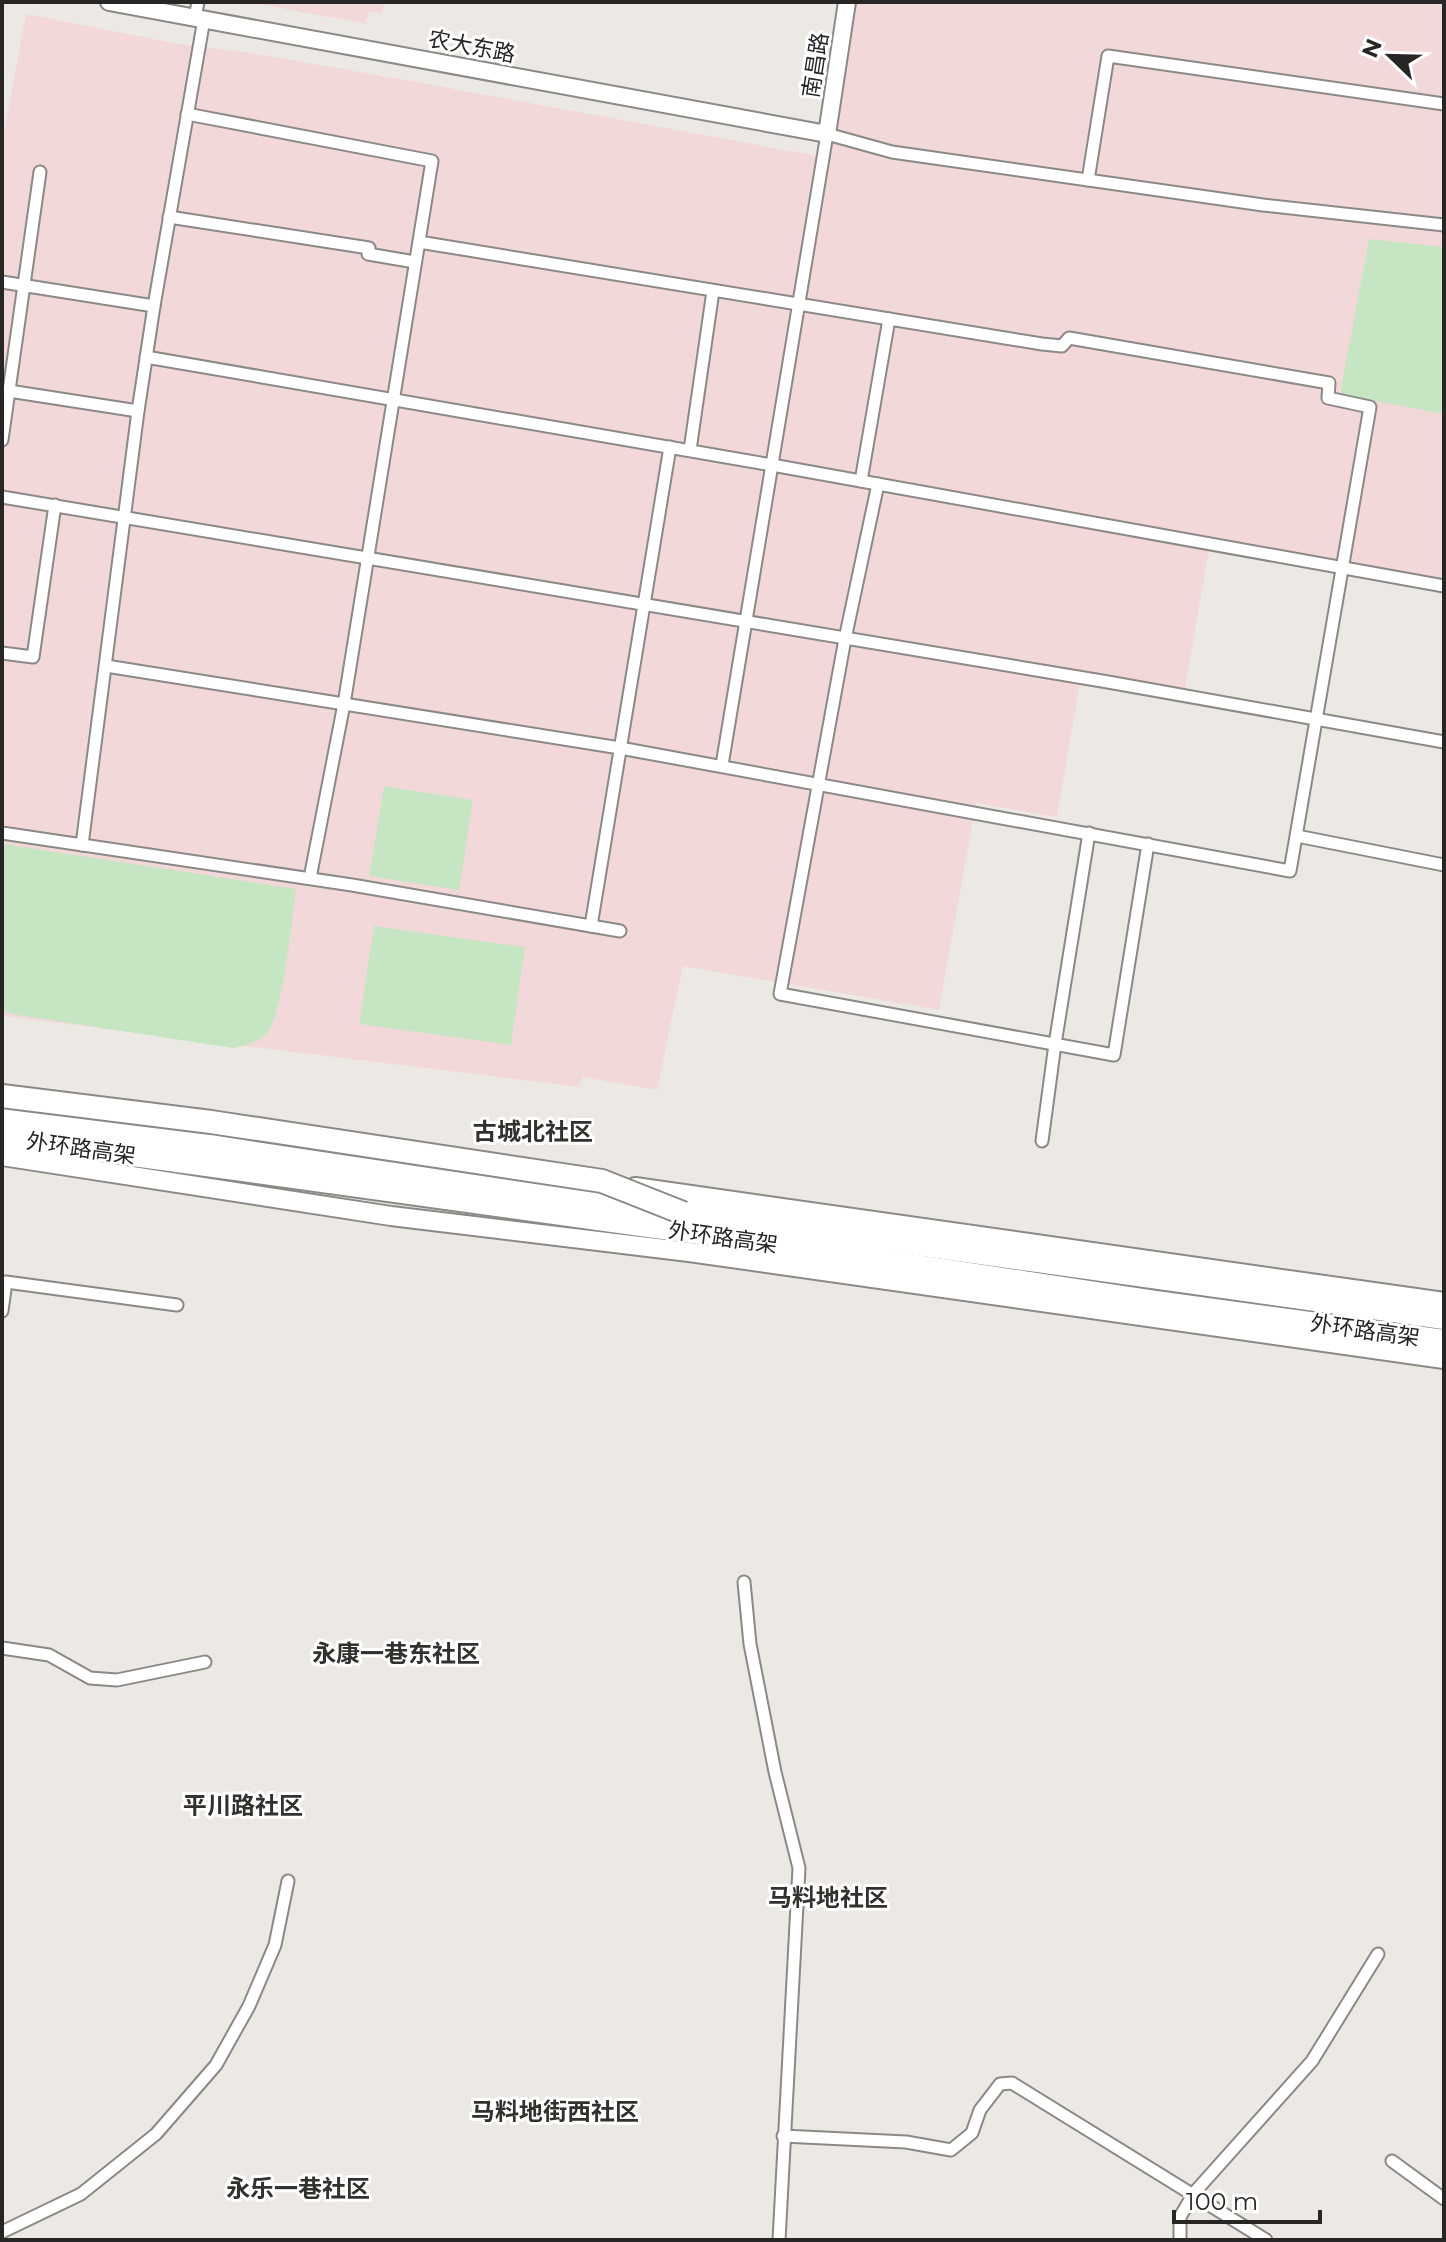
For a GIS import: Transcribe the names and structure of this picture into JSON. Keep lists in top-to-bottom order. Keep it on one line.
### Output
{"streets":{"highway":["外环路高架"],"main road":["农大东路","南昌路"]},"crossings":[["农大东路","南昌路"]],"districts":["古城北社区","永康一巷东社区","平川路社区","马料地社区","马料地街西社区","永乐一巷社区"],"scale_bar":"100 m","north":"top left"}
